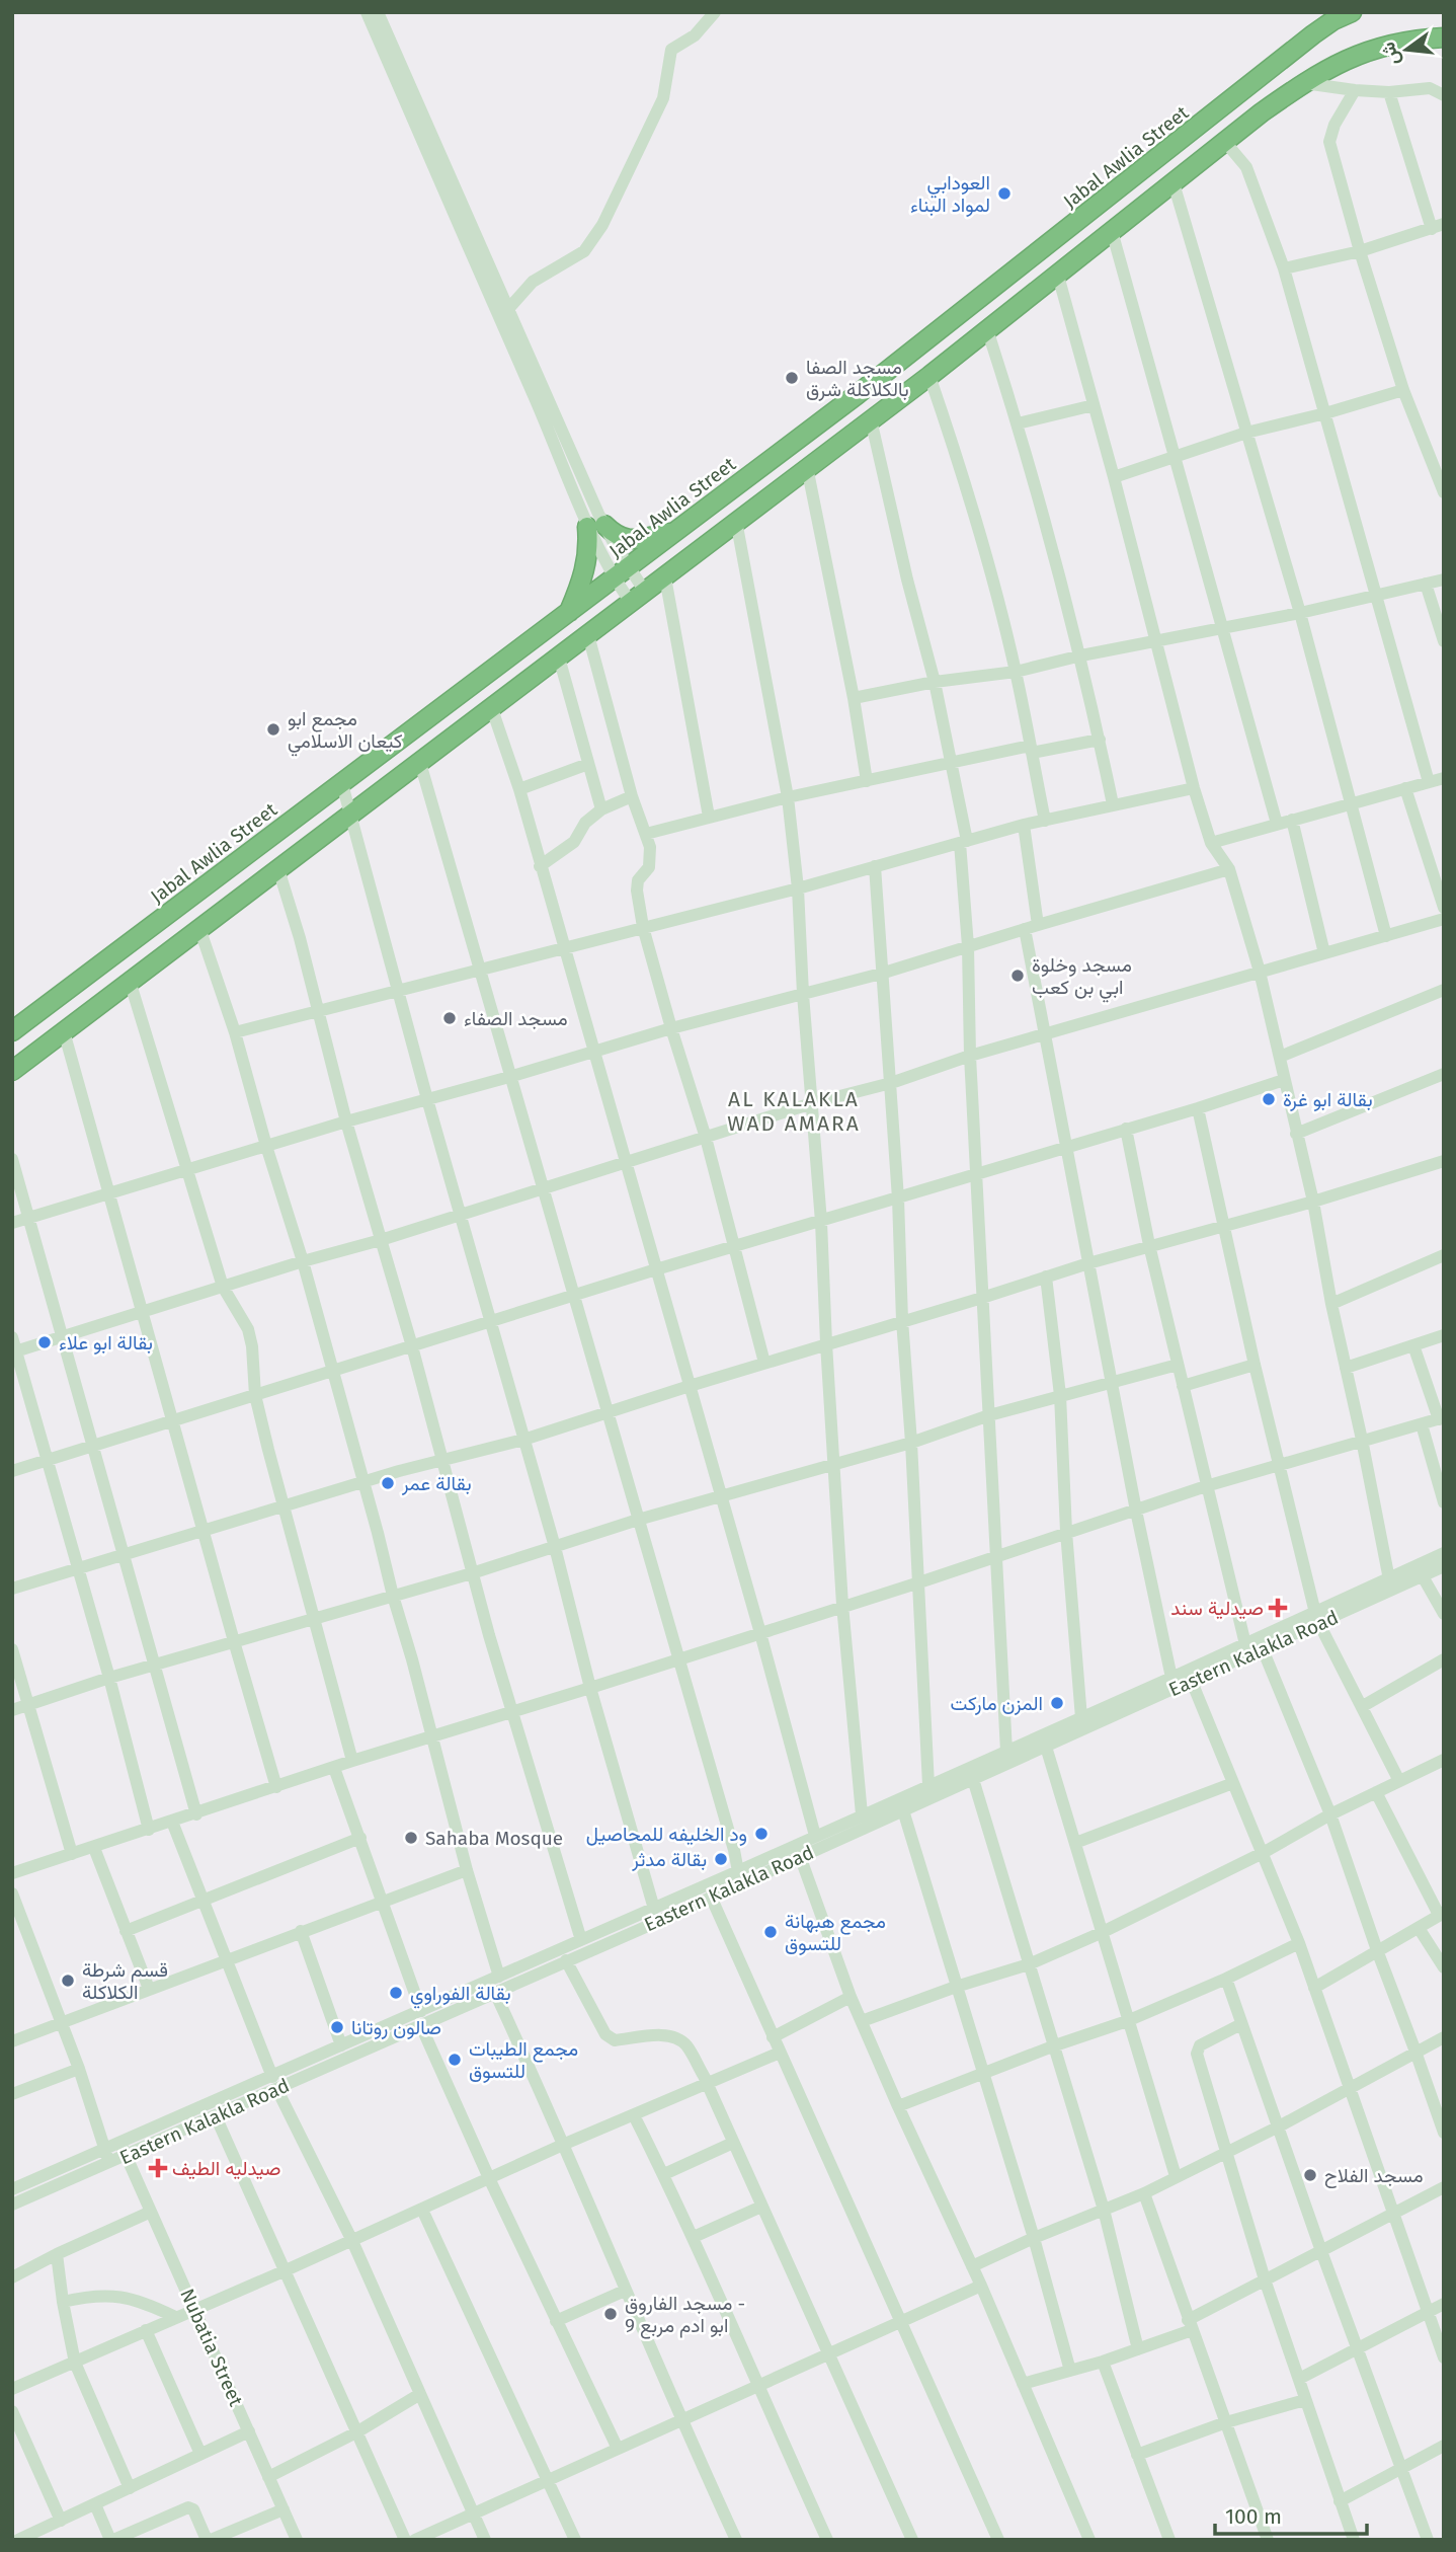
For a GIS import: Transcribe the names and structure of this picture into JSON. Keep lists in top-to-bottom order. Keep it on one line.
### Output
{"streets":{"highway":["Jabal Awlia Street"],"street":["Eastern Kalakla Road","Nubatia Street"]},"crossings":[["Eastern Kalakla Road","Nubatia Street"]],"districts":["AL KALAKLA WAD AMARA"],"places":{"other":["العودابي لمواد البناء","مسجد الصفا بالكلاكلة شرق","مجمع ابو كيعان الاسلامي","مسجد وخلوة ابي بن كعب","مسجد الصفاء","بقالة ابو غرة","بقالة ابو علاء","بقالة عمر","المزن ماركت","ود الخليفه للمحاصيل","Sahaba Mosque","بقالة مدثر","مجمع هبهانة للتسوق","قسم شرطة الكلاكلة","بقالة الفوراوي","صالون روتانا","مجمع الطيبات للتسوق","مسجد الفلاح","مسجد الفاروق - ابو ادم مربع 9"],"health":["صيدلية سند","صيدليه الطيف"]},"scale_bar":"100 m","north":"left"}
